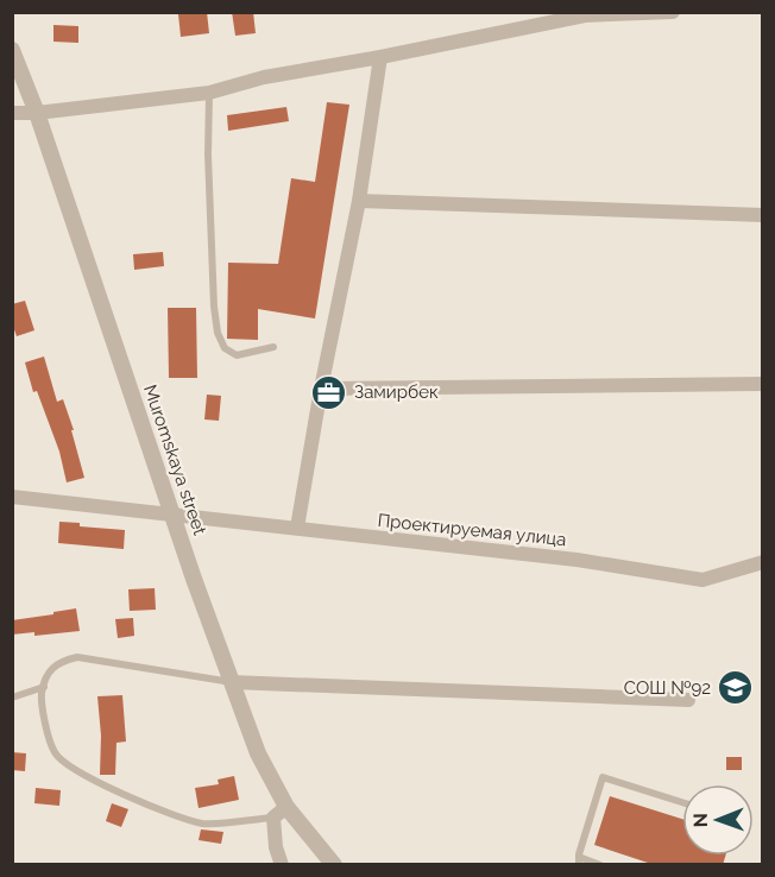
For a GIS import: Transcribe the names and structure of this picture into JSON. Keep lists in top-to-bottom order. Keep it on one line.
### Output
{"streets":{"street":["Muromskaya street","Проектируемая улица"]},"crossings":[["Muromskaya street","Проектируемая улица"]],"places":{"office":["Замирбек"],"school or university":["СОШ №92"]},"north":"left"}
